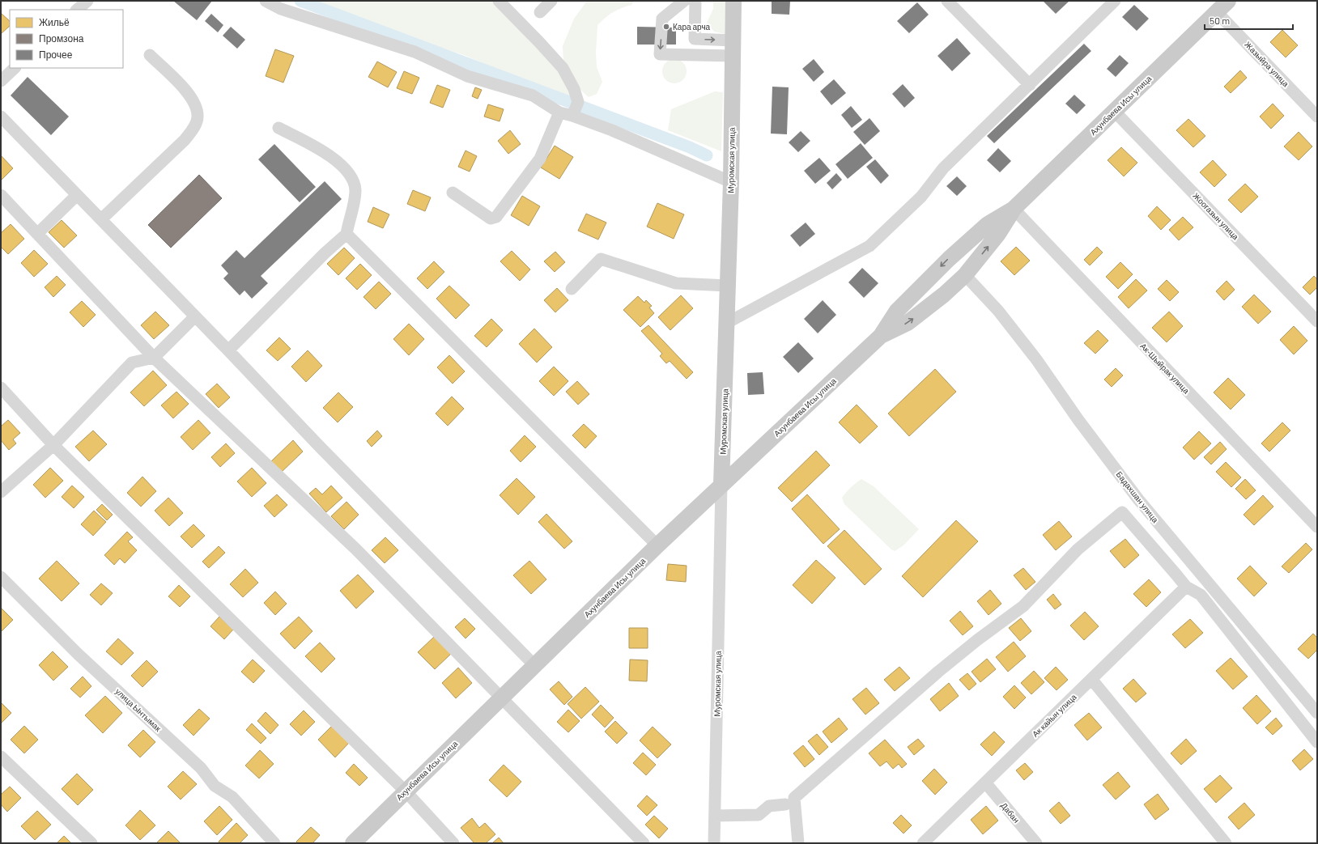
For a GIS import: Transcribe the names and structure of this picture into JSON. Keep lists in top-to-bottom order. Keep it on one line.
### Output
{"streets":{"main road":["Ахунбаева Исы улица","Муромская улица"],"street":["Жазыйра улица","Жоогазын улица","Ак-Шыйрак улица","Бадахшан улица","улица Ынтымак","Ак кайын улица","Дабан"]},"crossings":[["Жазыйра улица","Ахунбаева Исы улица"],["Ахунбаева Исы улица","Муромская улица"],["Ахунбаева Исы улица","Жоогазын улица"],["Ахунбаева Исы улица","Ак-Шыйрак улица"],["Ахунбаева Исы улица","Бадахшан улица"],["Ак кайын улица","Дабан"]],"places":["Кара арча"],"legend":["Жильё","Промзона","Прочее"],"scale_bar":"50 m"}
